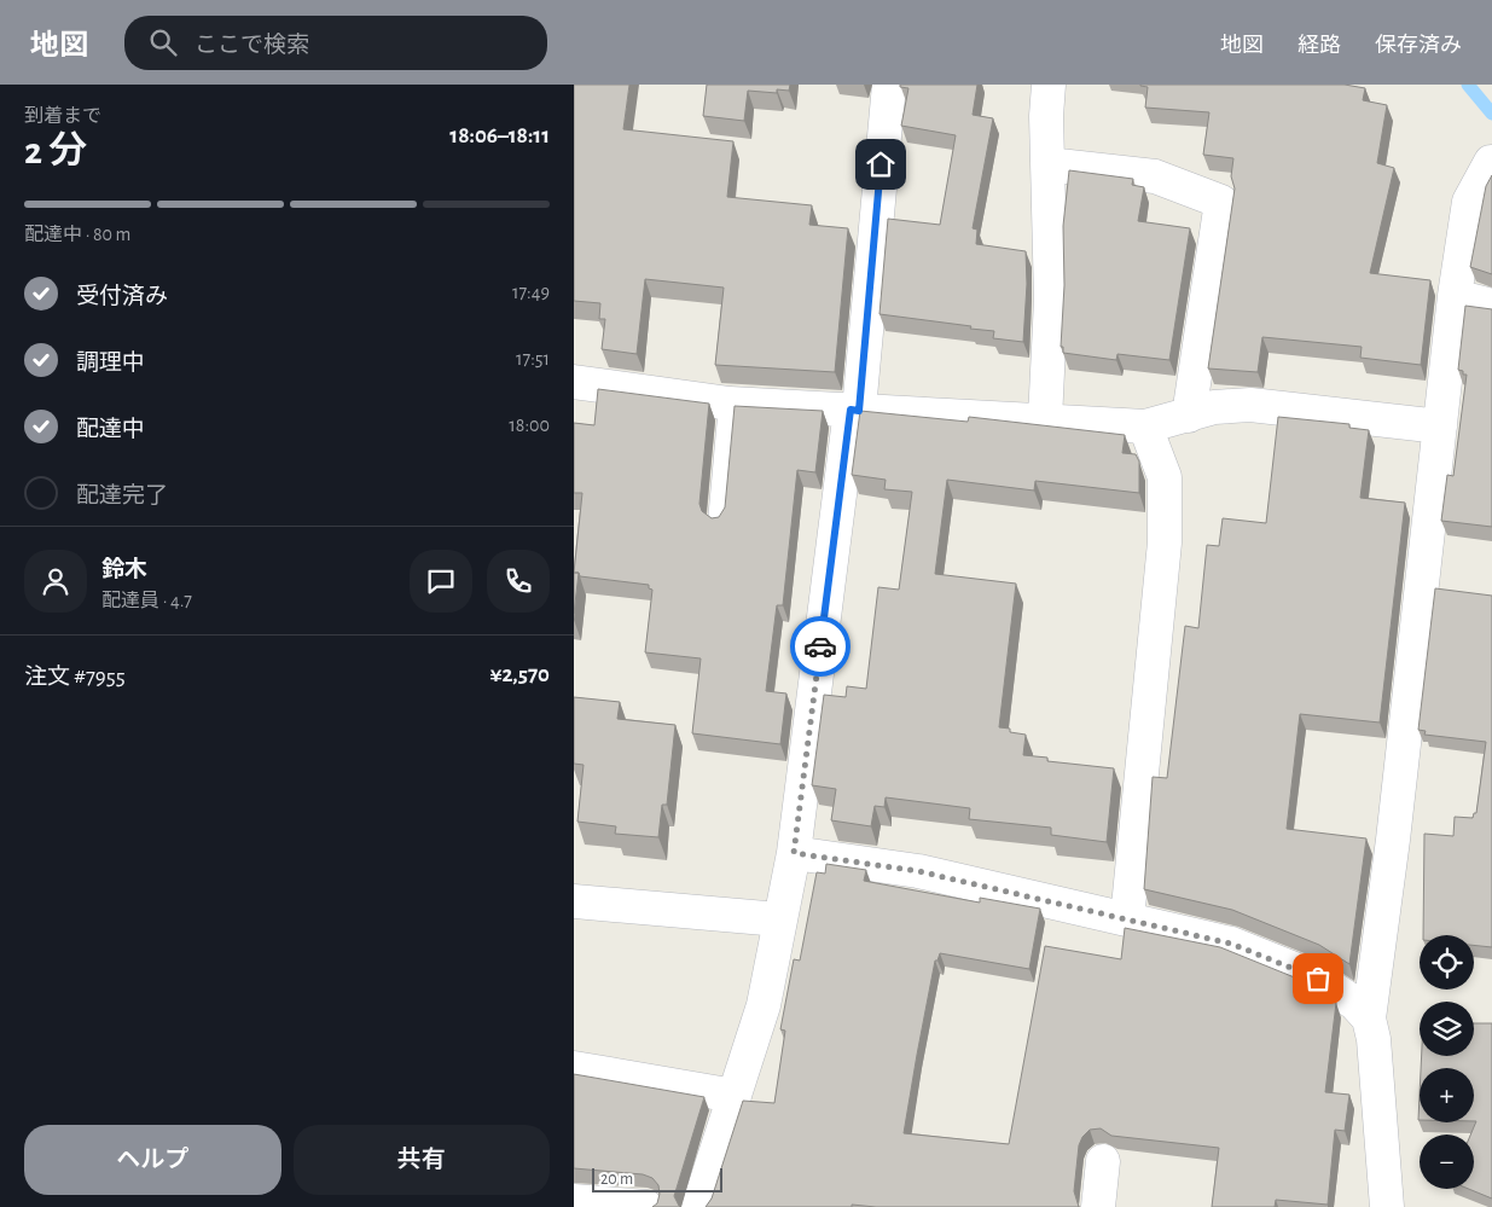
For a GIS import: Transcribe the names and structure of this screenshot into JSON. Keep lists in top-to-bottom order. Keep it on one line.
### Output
{"scale_bar":"20 m","page":{"header":"地図","search":"ここで検索","nav":["地図","経路","保存済み"],"heading":["2 分","到着まで","18:06–18:11"],"panel":["鈴木","配達員 · 4.7","注文 #7955","¥2,570"],"bar":"配達中 · 80 m","list":[["受付済み","17:49"],["調理中","17:51"],["配達中","18:00"],"配達完了"],"map_buttons":["+","−"],"buttons":["ヘルプ","共有"],"scale":"20 m"}}
